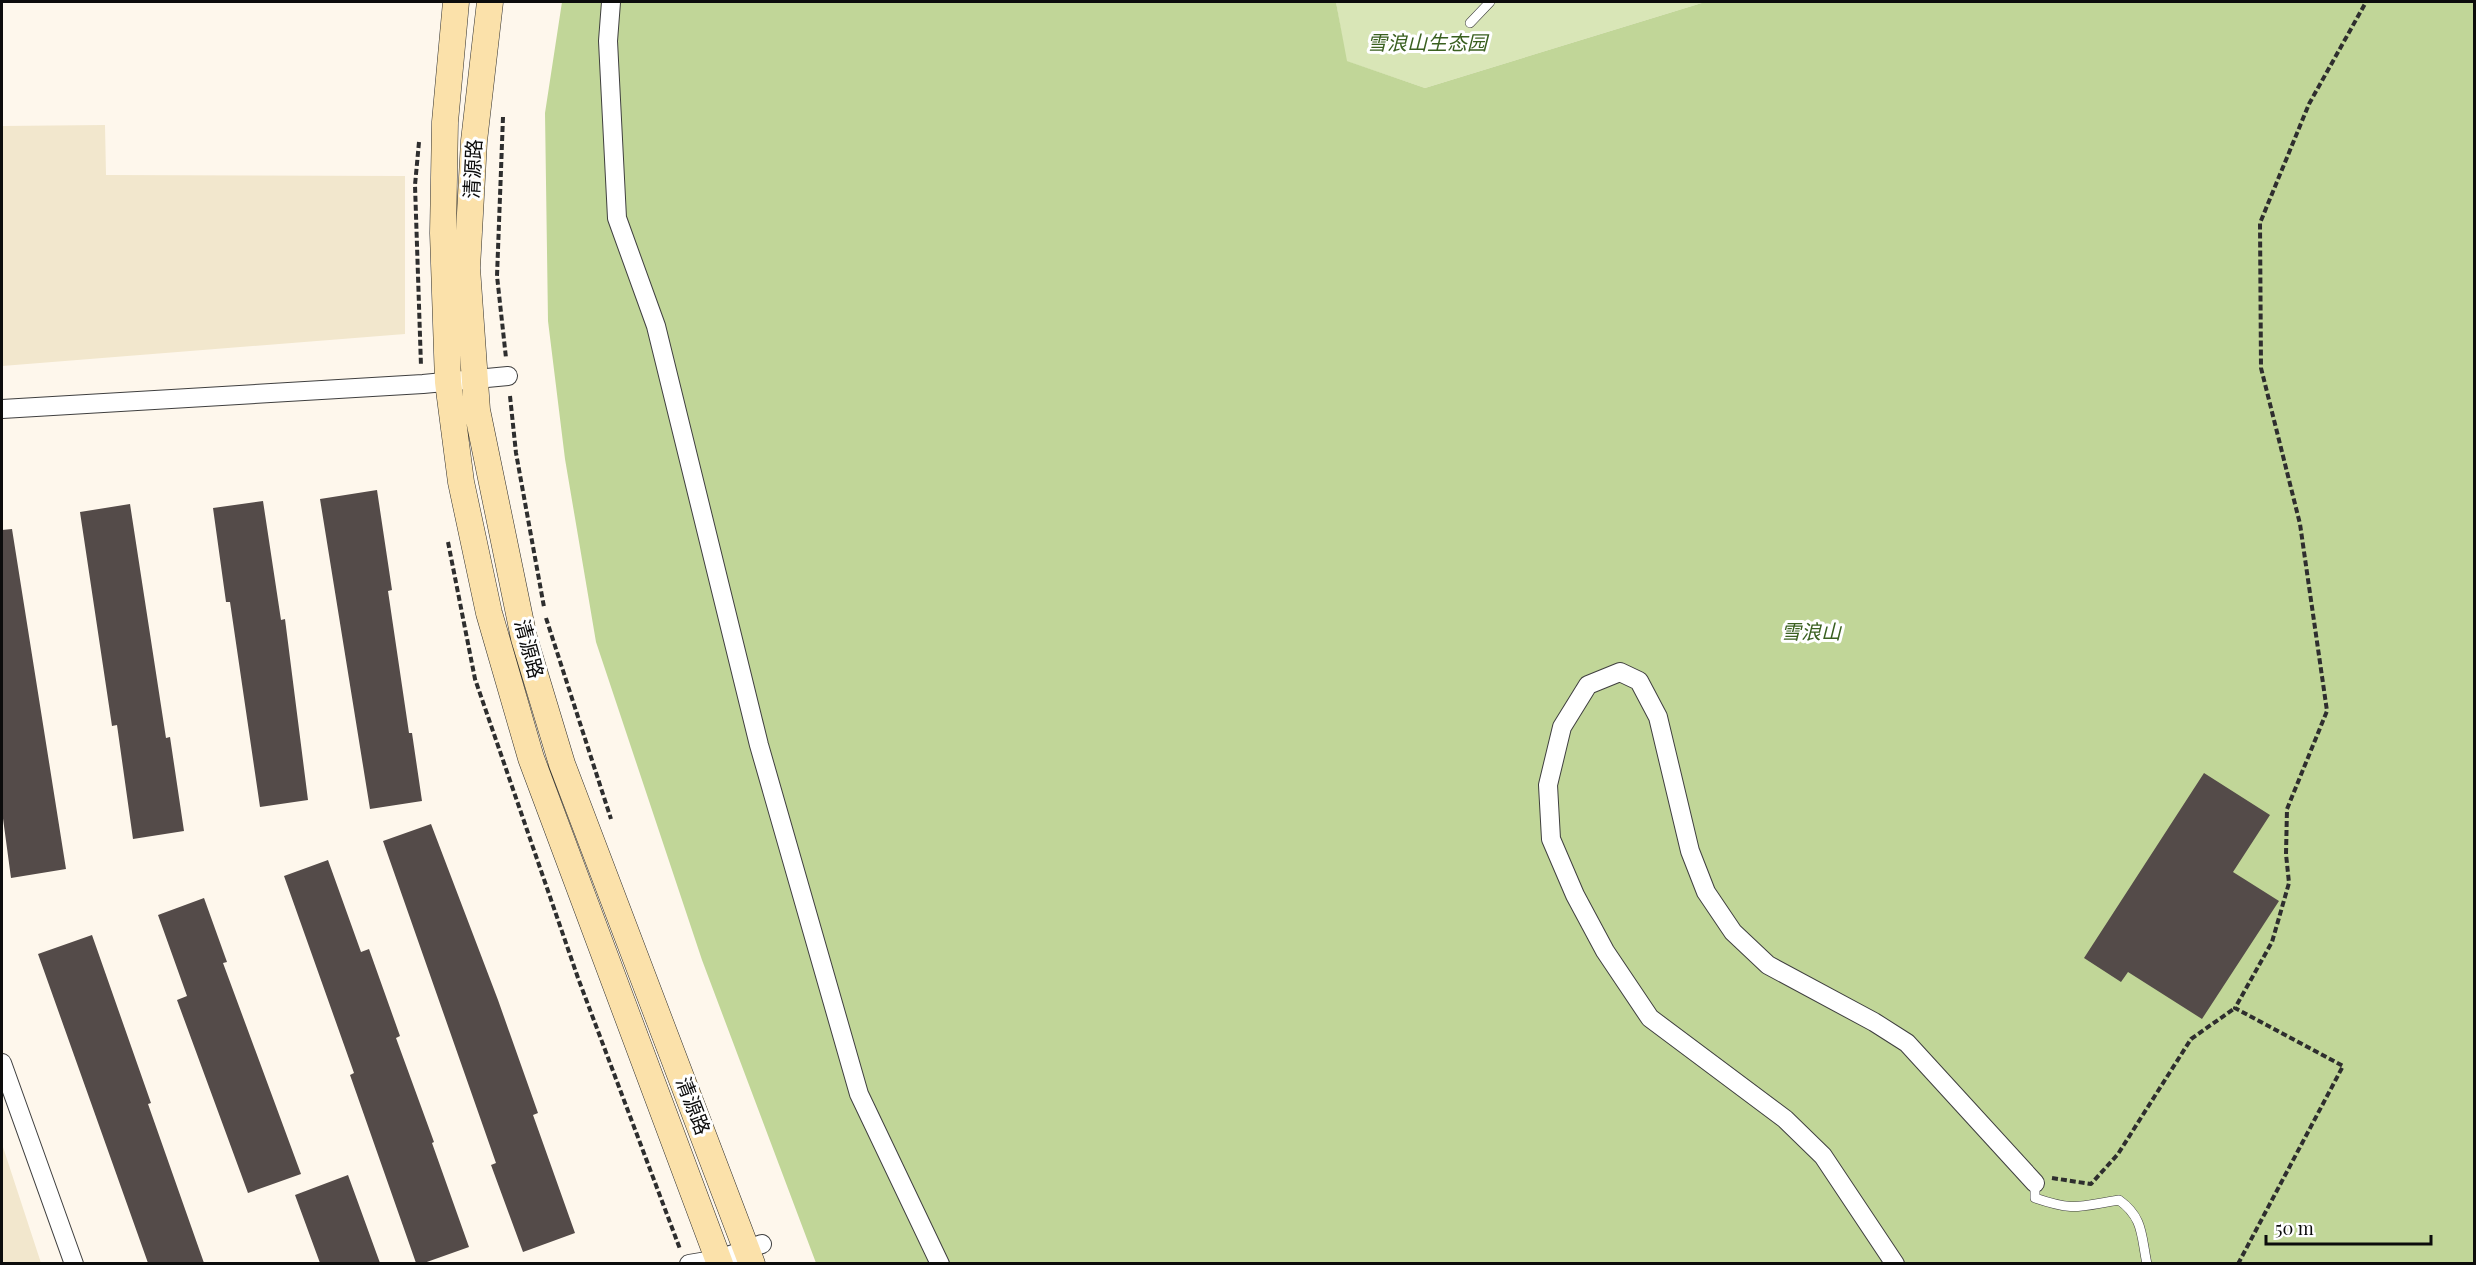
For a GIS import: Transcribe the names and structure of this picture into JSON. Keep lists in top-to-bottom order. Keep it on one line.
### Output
{"streets":{"street":["清源路"]},"parks":["雪浪山生态园","雪浪山"],"scale_bar":"50 m"}
